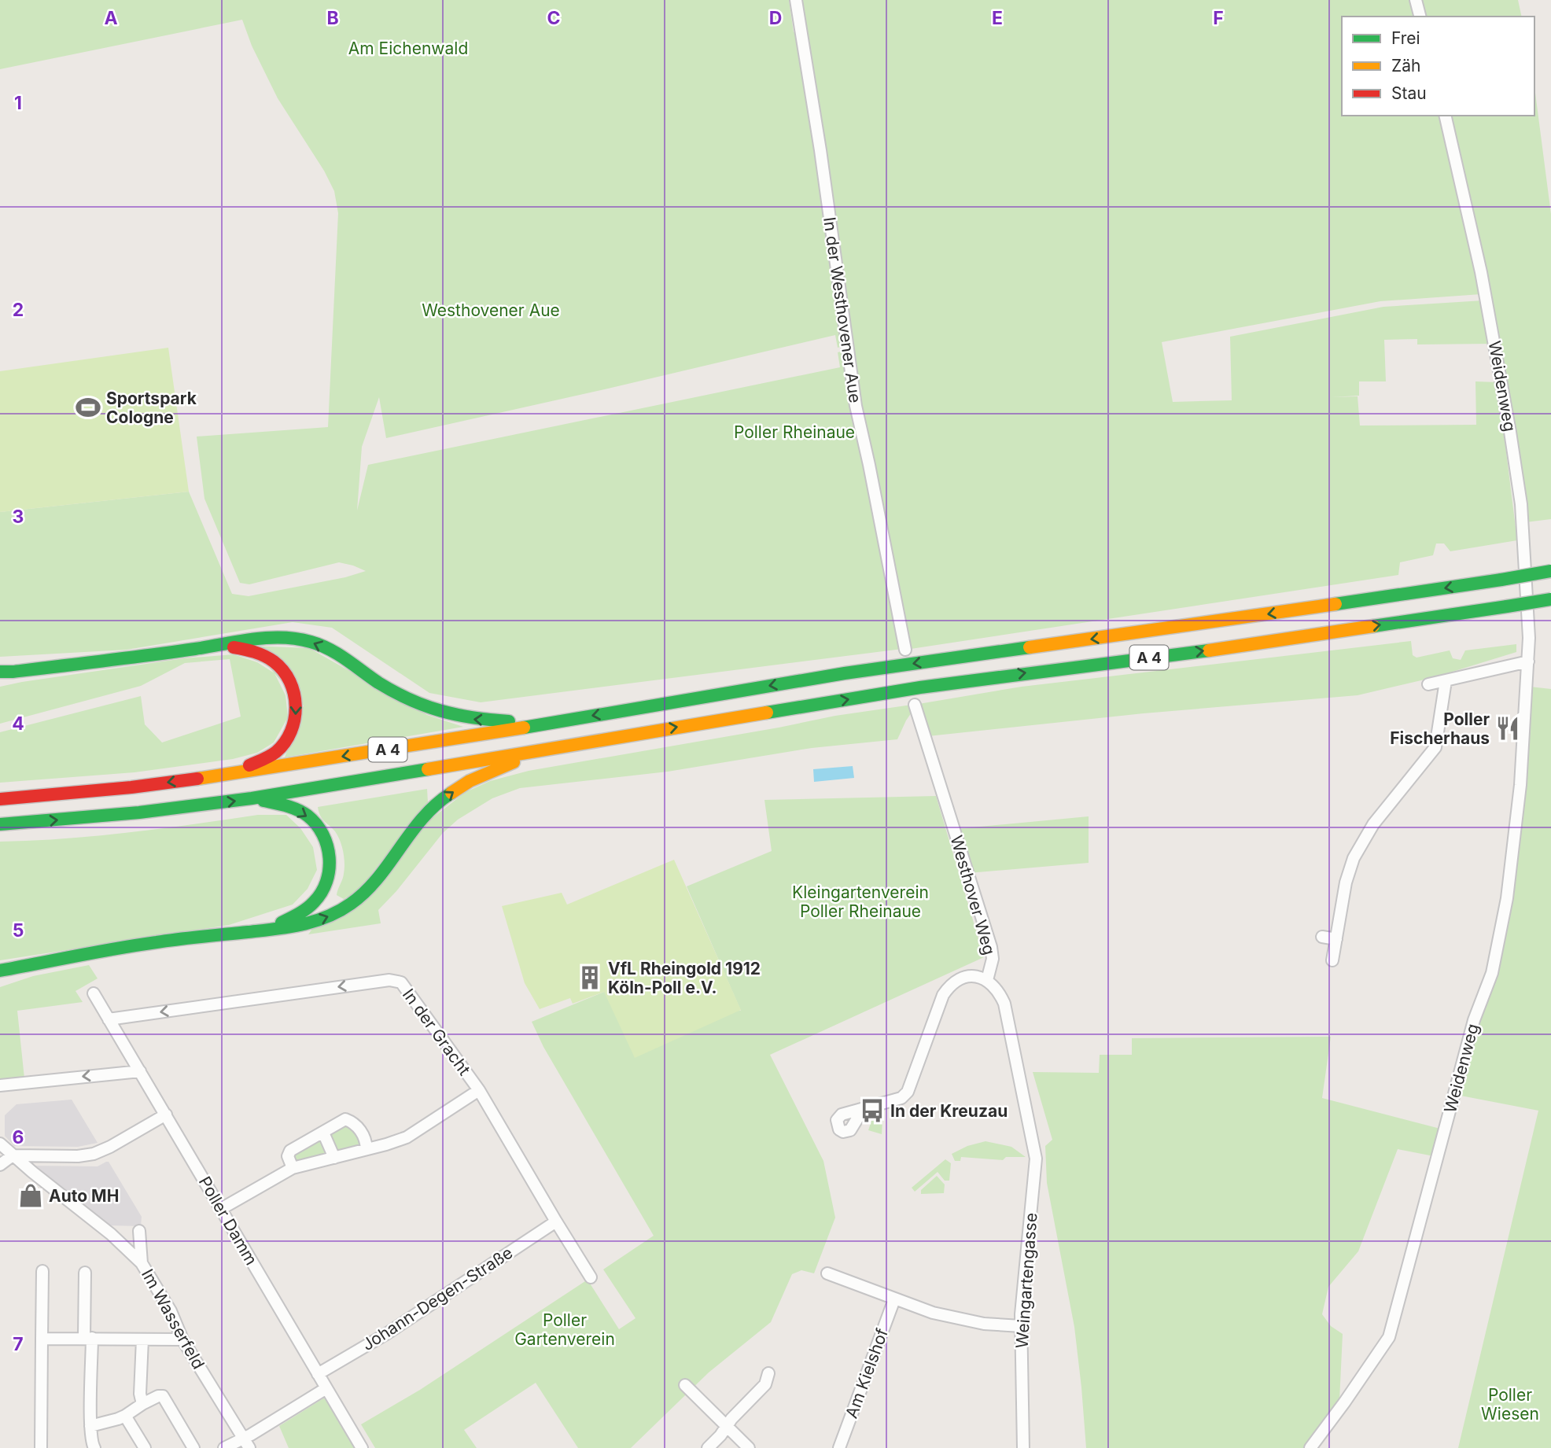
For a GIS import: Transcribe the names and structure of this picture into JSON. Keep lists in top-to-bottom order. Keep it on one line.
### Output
{"streets":{"highway":["A 4"],"street":["In der Westhovener Aue","Weidenweg","Westhover Weg","In der Gracht","Poller Damm","Weingartengasse","Johann-Degen-Straße","Im Wasserfeld","Am Kielshof"]},"crossings":[["Westhover Weg","Weingartengasse"],["In der Gracht","Poller Damm"],["In der Gracht","Johann-Degen-Straße"],["Poller Damm","Johann-Degen-Straße"]],"one_way":["In der Gracht"],"parks":["Am Eichenwald","Westhovener Aue","Poller Rheinaue","Kleingartenverein Poller Rheinaue","Poller Gartenverein","Poller Wiesen"],"places":{"sports":["Sportspark Cologne"],"restaurant":["Poller Fischerhaus"],"building":["VfL Rheingold 1912 Köln-Poll e.V."],"bus stop":["In der Kreuzau"],"shop":["Auto MH"]},"legend":["Frei","Zäh","Stau"],"grid":{"columns":["A","B","C","D","E","F"],"rows":["1","2","3","4","5","6","7"]}}
